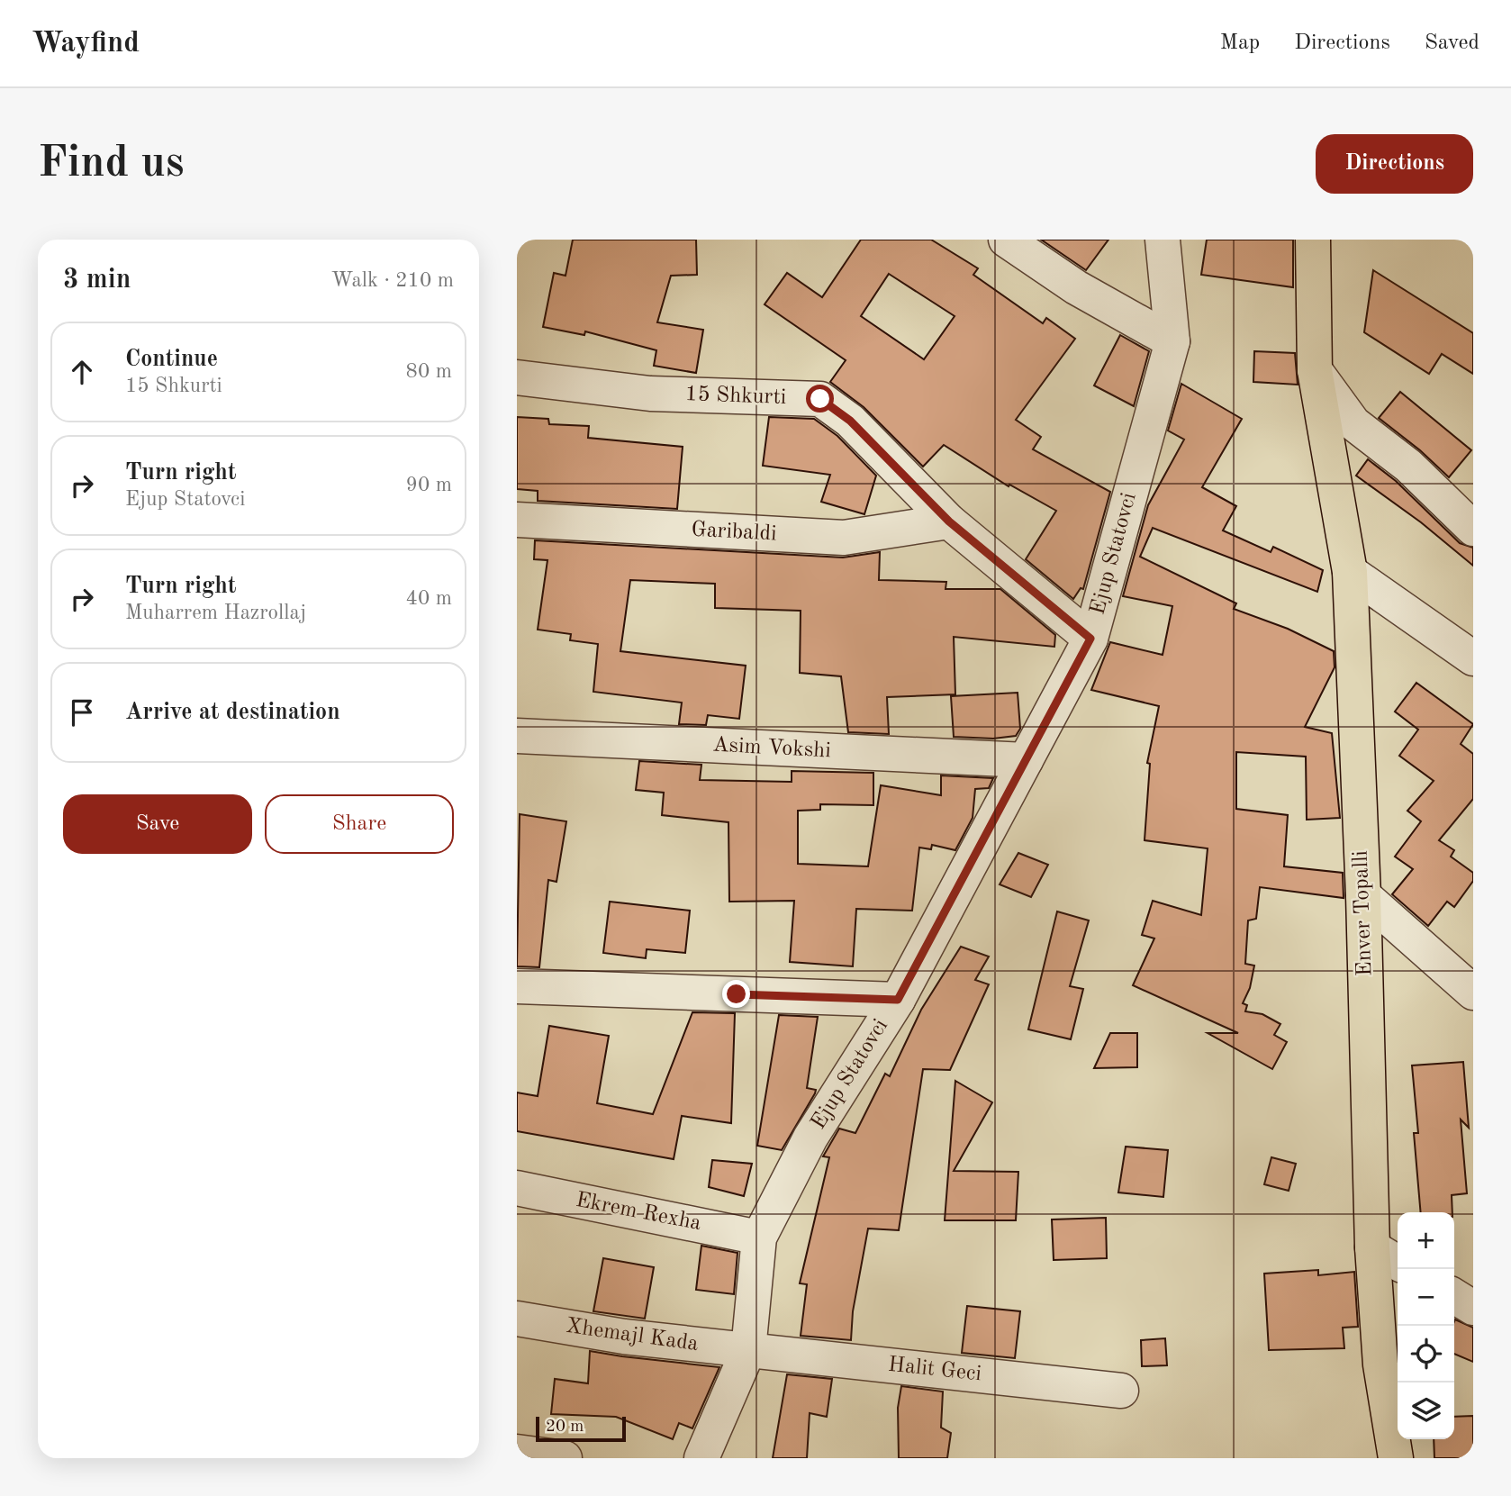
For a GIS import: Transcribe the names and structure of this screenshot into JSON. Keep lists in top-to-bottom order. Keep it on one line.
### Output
{"streets":{"main road":["Enver Topalli"],"street":["15 Shkurti","Garibaldi","Ejup Statovci","Asim Vokshi","Ekrem Rexha","Xhemajl Kada","Halit Geci"]},"crossings":[["15 Shkurti","Garibaldi"],["15 Shkurti","Ejup Statovci"],["Ejup Statovci","Asim Vokshi"],["Ejup Statovci","Ekrem Rexha"],["Ejup Statovci","Xhemajl Kada"],["Ejup Statovci","Halit Geci"],["Xhemajl Kada","Halit Geci"]],"scale_bar":"20 m","page":{"header":"Wayfind","nav":["Map","Directions","Saved"],"buttons":["Directions",["Save","Share"]],"title":"Find us","heading":["3 min","Walk · 210 m"],"list":[["Continue","15 Shkurti","80 m"],["Turn right","Ejup Statovci","90 m"],["Turn right","Muharrem Hazrollaj","40 m"],"Arrive at destination"],"map_buttons":["+","−"],"scale":"20 m"}}
